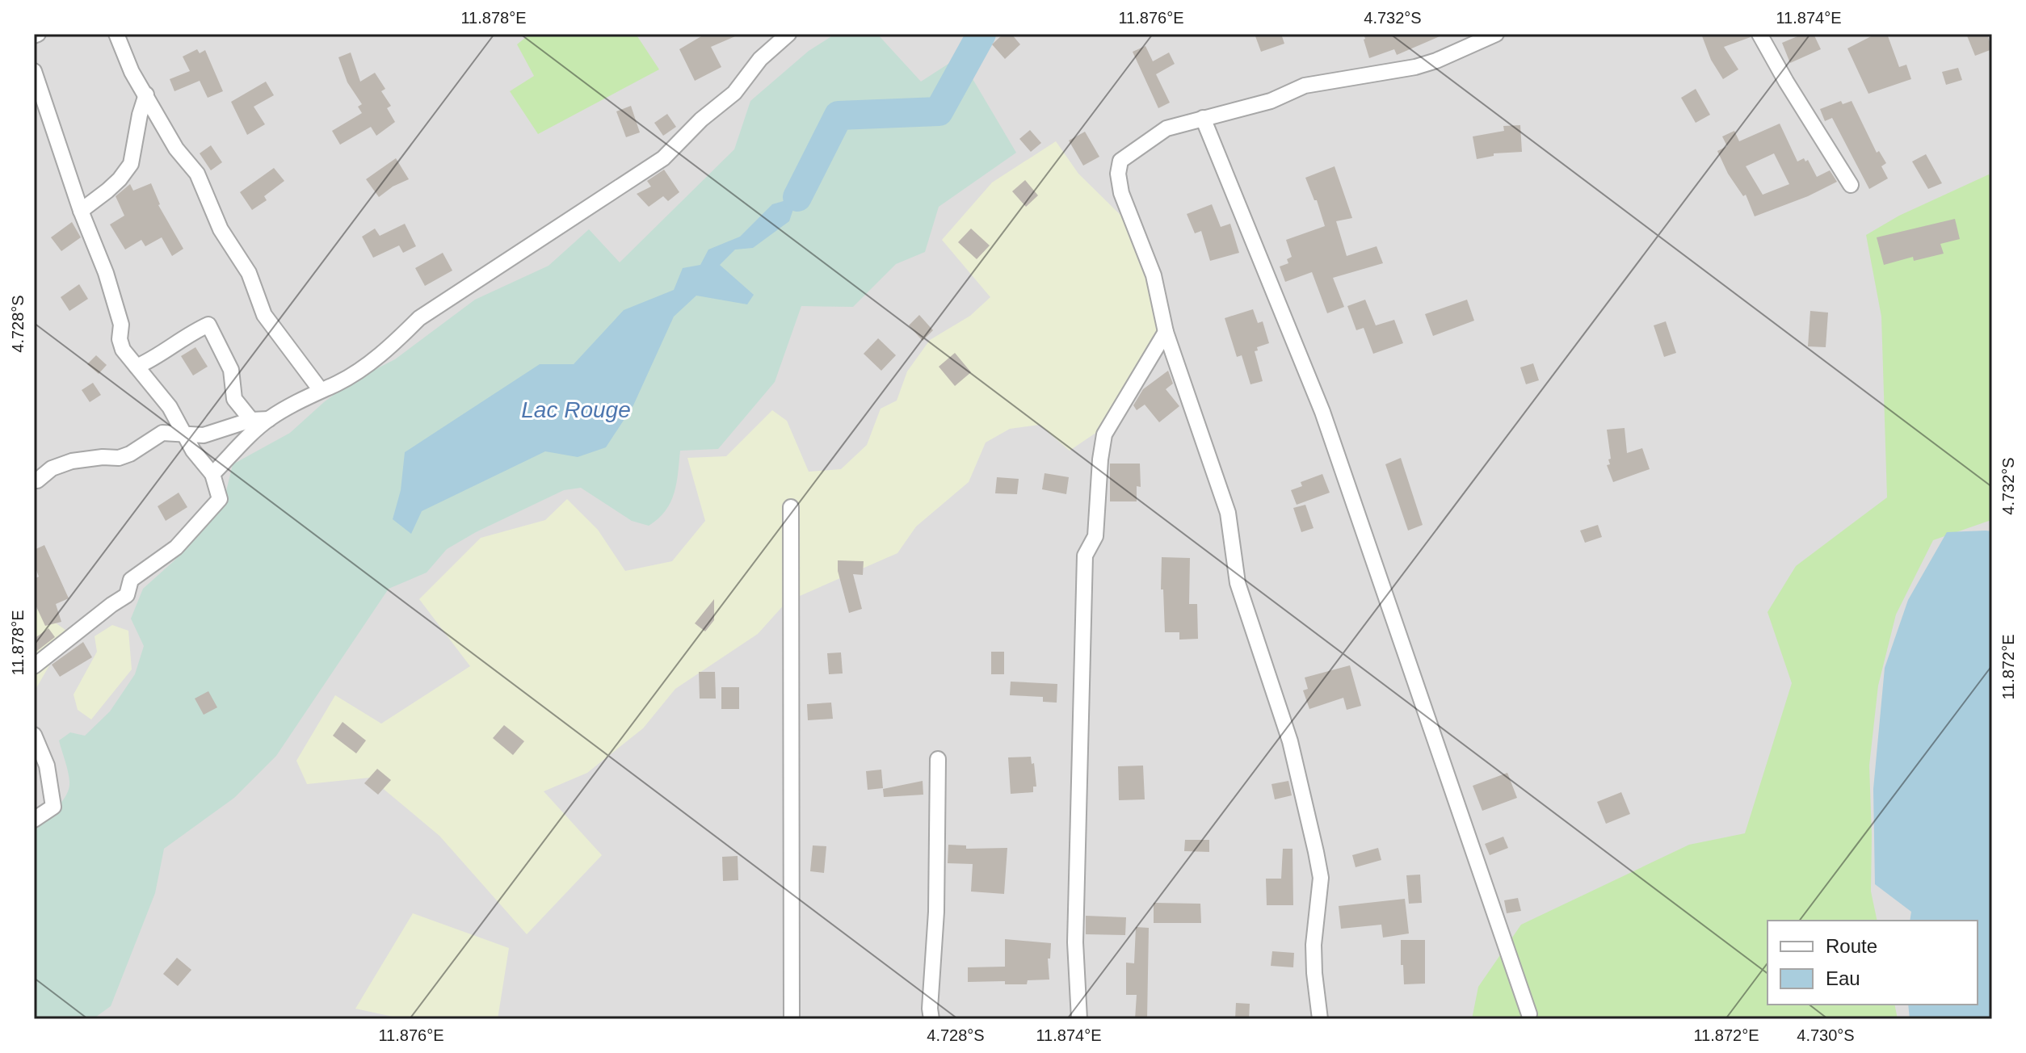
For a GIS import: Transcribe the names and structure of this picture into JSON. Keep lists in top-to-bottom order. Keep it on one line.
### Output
{"water":["Lac Rouge"],"legend":["Route","Eau"],"coordinates":["11.878°E","11.876°E","4.732°S","11.874°E","4.728°S","11.872°E","4.730°S"]}
